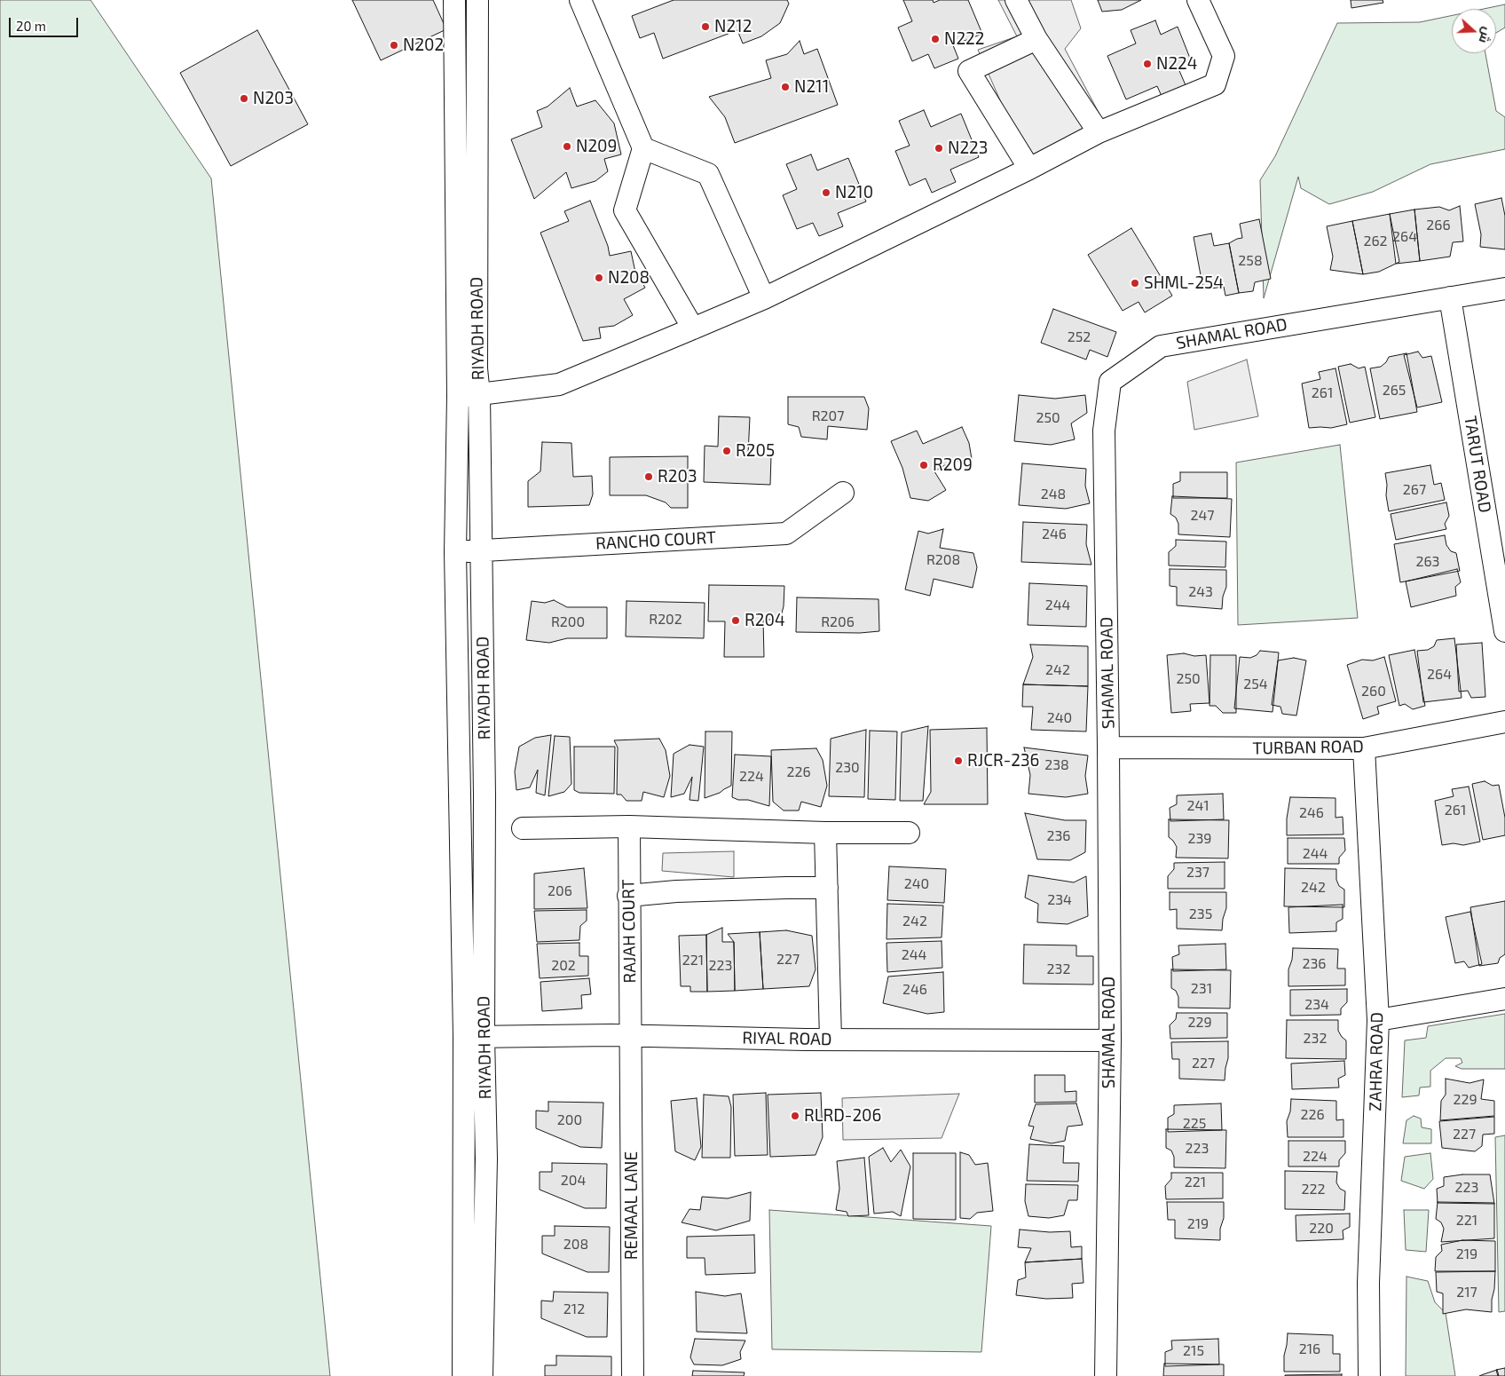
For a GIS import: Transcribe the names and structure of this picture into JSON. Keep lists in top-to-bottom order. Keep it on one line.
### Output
{"streets":{"street":["RIYADH ROAD","SHAMAL ROAD","TARUT ROAD","RANCHO COURT","TURBAN ROAD","RAJAH COURT","RIYAL ROAD","ZAHRA ROAD","REMAAL LANE"]},"crossings":[["RIYADH ROAD","RANCHO COURT"],["RIYADH ROAD","RIYAL ROAD"],["SHAMAL ROAD","TARUT ROAD"],["SHAMAL ROAD","TURBAN ROAD"],["SHAMAL ROAD","RIYAL ROAD"],["TURBAN ROAD","ZAHRA ROAD"],["RAJAH COURT","RIYAL ROAD"],["RAJAH COURT","REMAAL LANE"],["RIYAL ROAD","REMAAL LANE"]],"places":["N212","N222","N202","N224","N211","N203","N209","N223","N210","N208","SHML-254","R205","R209","R203","R204","RJCR-236","RLRD-206"],"house_numbers":["266","264","262","258","252","265","261","R207","250","267","248","247","246","R208","263","243","244","R202","R200","R206","242","264","250","254","260","240","238","230","226","224","241","261","246","236","239","244","237","240","242","206","234","235","242","244","227","221","236","202","223","232","231","246","234","229","232","227","229","226","200","225","227","223","224","204","221","223","222","221","219","220","208","219","217","212","216","215"],"scale_bar":"20 m","north":"right"}
